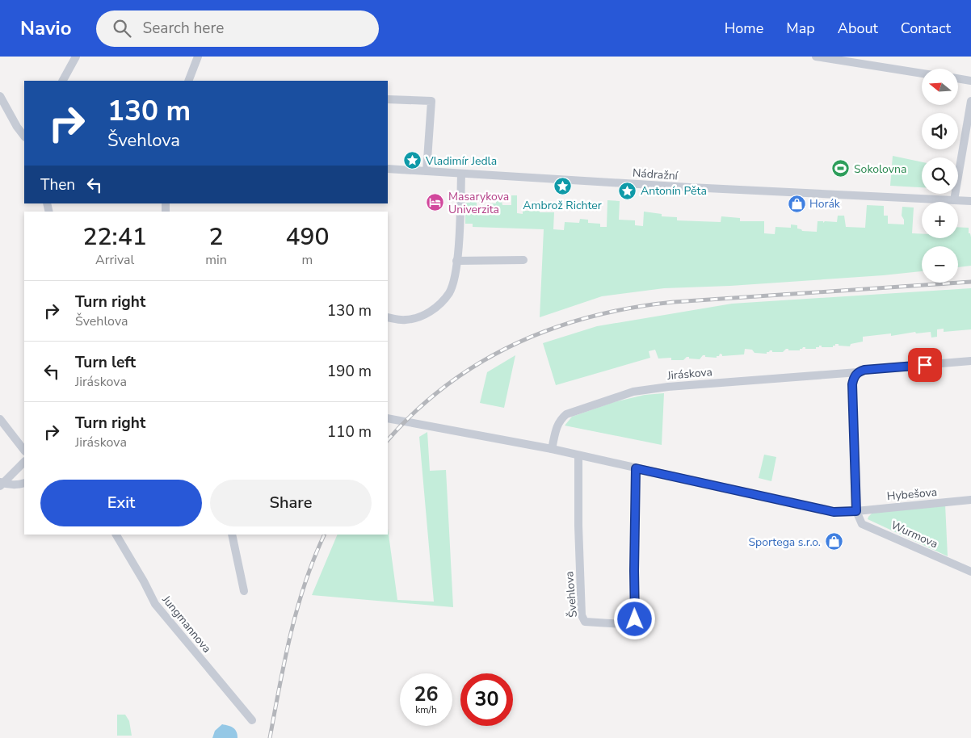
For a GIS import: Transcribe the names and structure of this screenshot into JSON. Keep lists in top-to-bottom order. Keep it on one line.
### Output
{"streets":{"street":["Nádražní","Jiráskova","Hybešova","Wurmova","Švehlova","Jungmannova"]},"crossings":[["Hybešova","Wurmova"]],"places":{"place":["Vladimír Jedla","Ambrož Richter","Antonín Pěta"],"sports":["Sokolovna"],"hotel":["Masarykova Univerzita"],"shop":["Horák","Sportega s.r.o."]},"north":"left","page":{"header":"Navio","search":"Search here","nav":["Home","Map","About","Contact"],"map_buttons":["+","−"],"turn":["130 m","Švehlova"],"then":"Then","eta":["22:41","Arrival","2","min","490","m"],"list":[{"name":"Turn right","note":"Švehlova","value":"130 m"},{"name":"Turn left","note":"Jiráskova","value":"190 m"},{"name":"Turn right","note":"Jiráskova","value":"110 m"}],"buttons":["Exit","Share"],"speed":"26 km/h","limit":"30"}}
